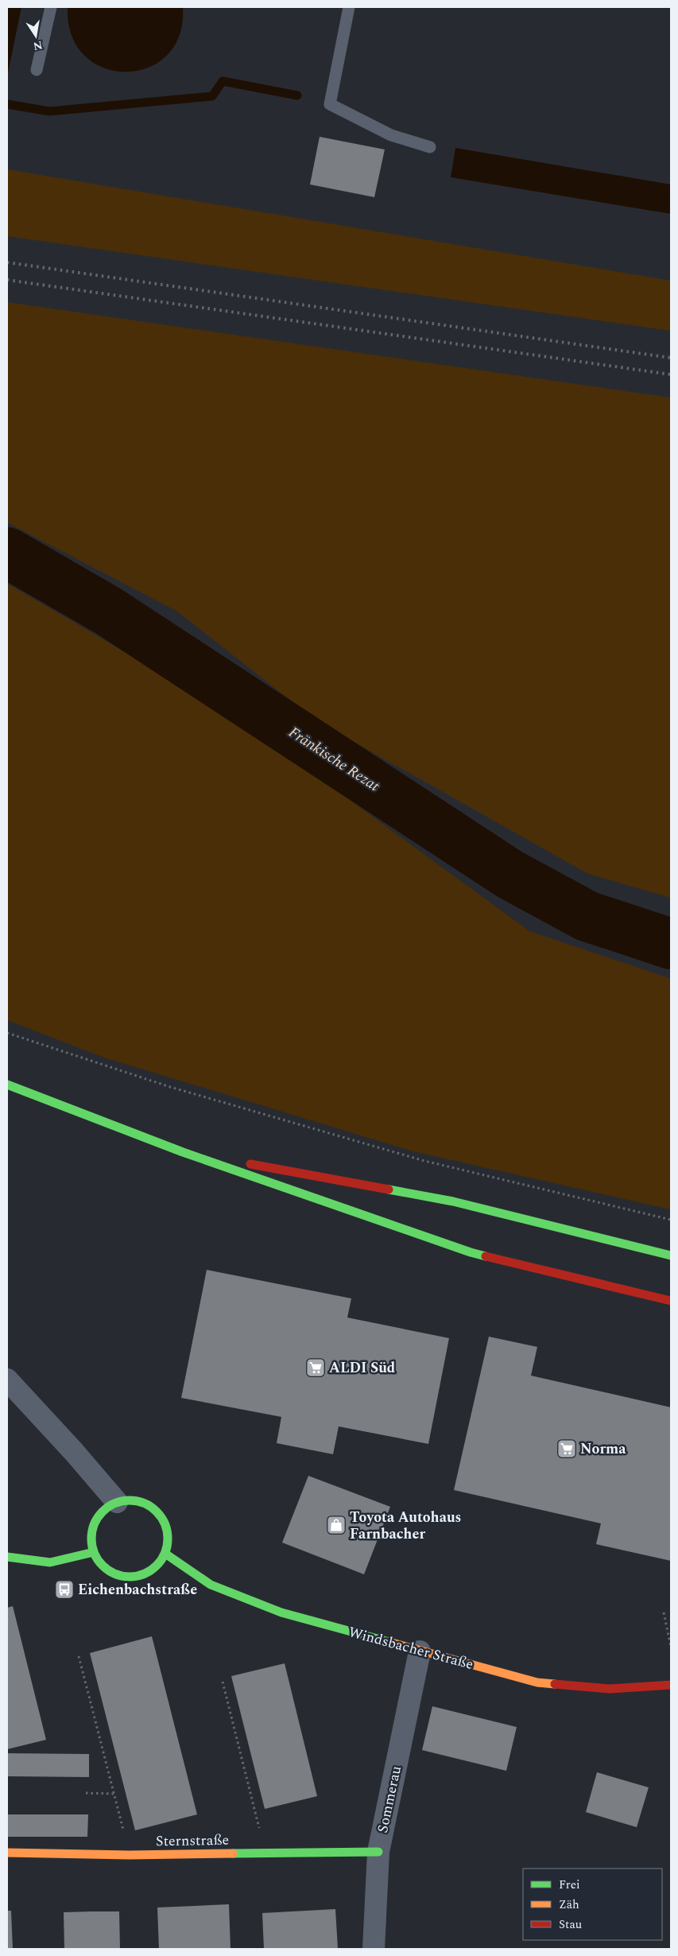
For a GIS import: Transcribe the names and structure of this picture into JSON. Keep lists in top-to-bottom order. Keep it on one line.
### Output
{"streets":{"street":["Windsbacher Straße","Sommerau","Sternstraße"]},"crossings":[["Windsbacher Straße","Sommerau"],["Sommerau","Sternstraße"]],"water":["Fränkische Rezat"],"places":{"supermarket":["ALDI Süd","Norma"],"shop":["Toyota Autohaus Farnbacher"],"bus stop":["Eichenbachstraße"]},"legend":["Frei","Zäh","Stau"],"north":"bottom"}
